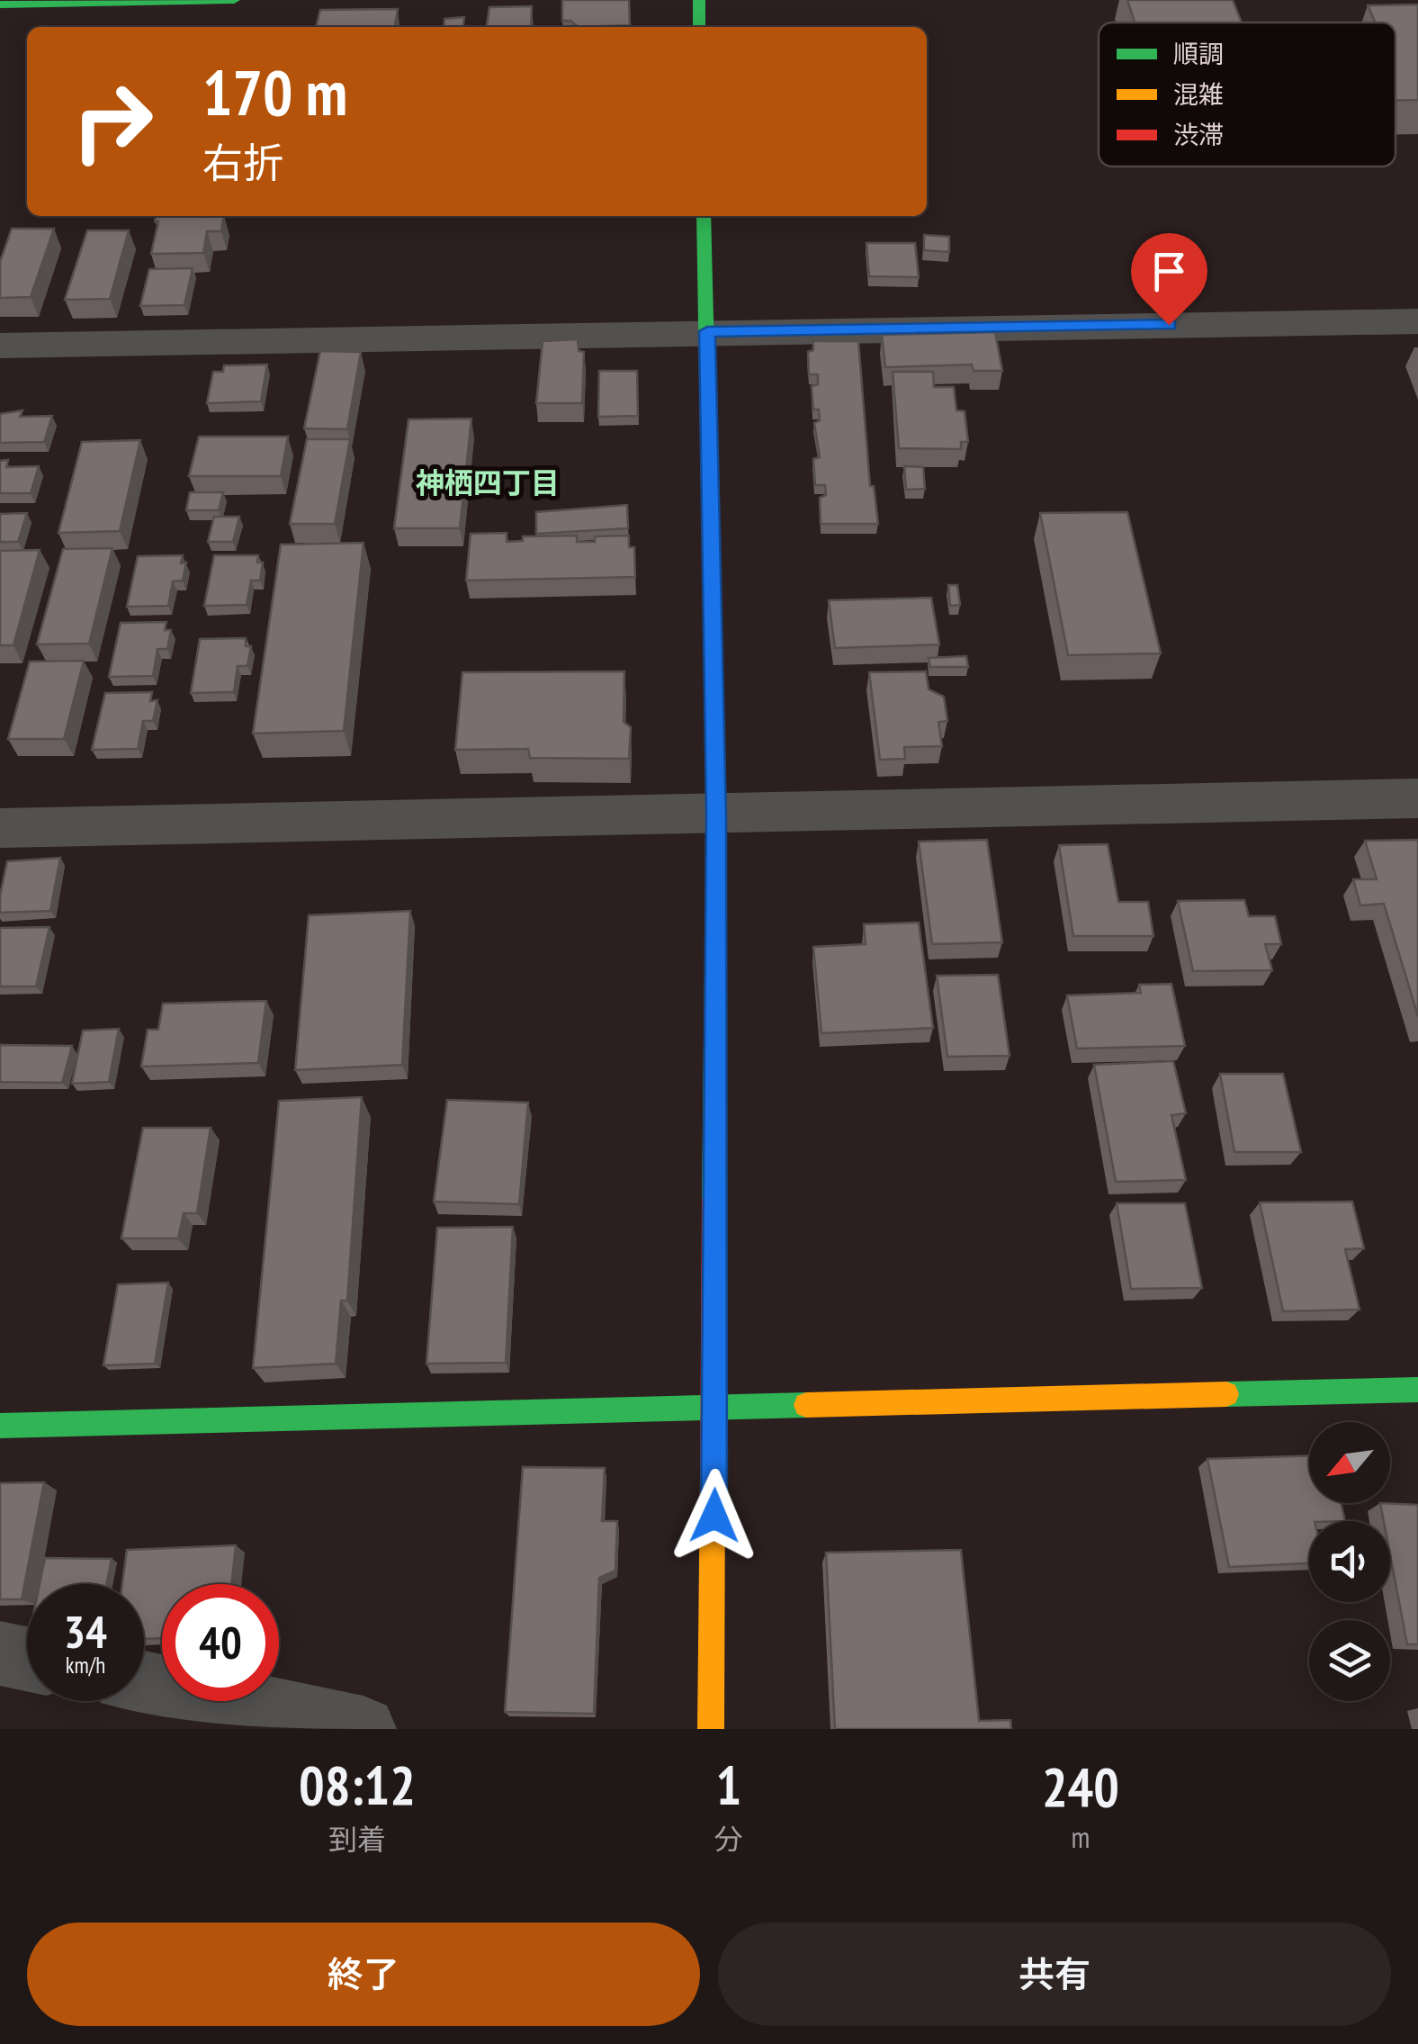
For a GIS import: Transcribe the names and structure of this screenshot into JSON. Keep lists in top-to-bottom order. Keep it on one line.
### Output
{"districts":["神栖四丁目"],"legend":["順調","混雑","渋滞"],"north":"bottom left","page":{"turn":["170 m","右折"],"speed":"34 km/h","limit":"40","eta":["08:12","到着","1","分","240","m"],"buttons":["終了","共有"]}}
